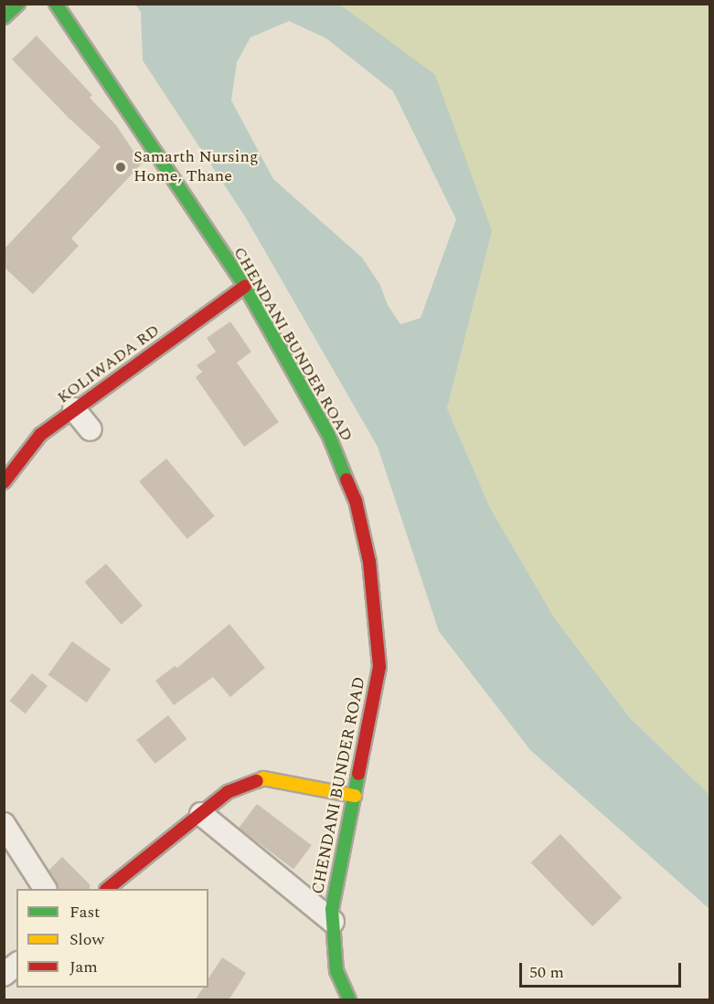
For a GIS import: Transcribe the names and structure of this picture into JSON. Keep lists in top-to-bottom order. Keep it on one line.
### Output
{"streets":{"main road":["CHENDANI BUNDER ROAD","KOLIWADA RD"]},"crossings":[["CHENDANI BUNDER ROAD","KOLIWADA RD"]],"places":["Samarth Nursing Home, Thane"],"legend":["Fast","Slow","Jam"],"scale_bar":"50 m"}
